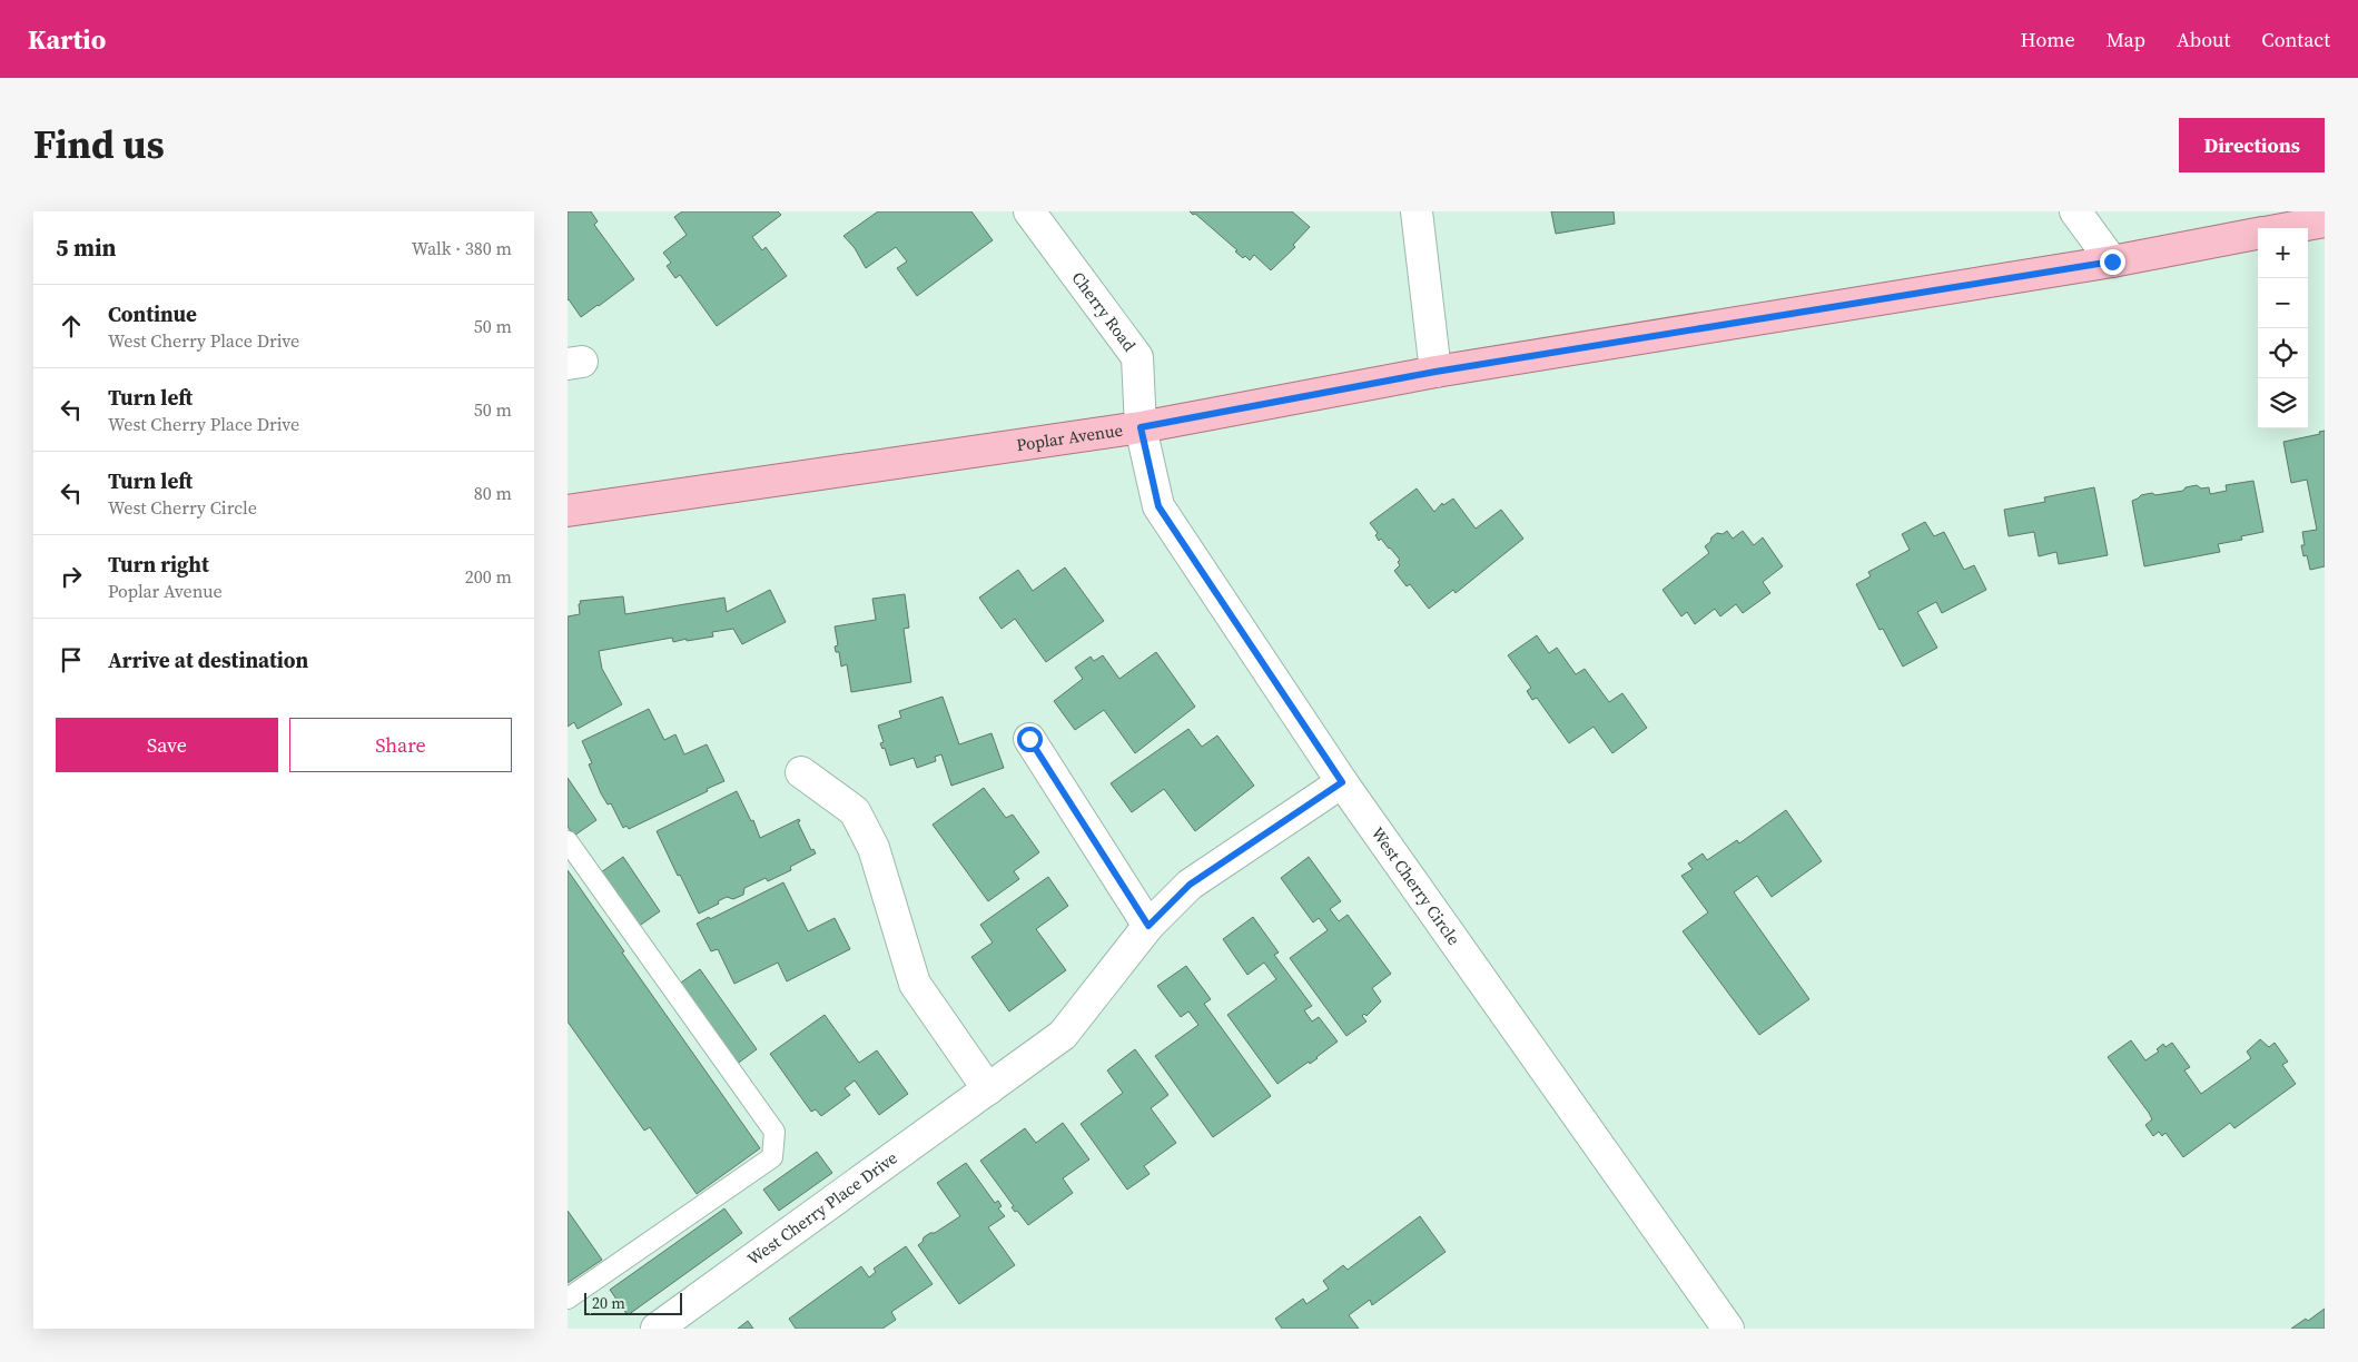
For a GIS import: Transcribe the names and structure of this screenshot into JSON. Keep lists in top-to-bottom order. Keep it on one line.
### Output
{"streets":{"main road":["Poplar Avenue"],"street":["Cherry Road","West Cherry Circle","West Cherry Place Drive"]},"crossings":[["Cherry Road","Poplar Avenue"],["Cherry Road","West Cherry Circle"],["Poplar Avenue","West Cherry Circle"],["West Cherry Circle","West Cherry Place Drive"]],"scale_bar":"20 m","page":{"header":"Kartio","nav":["Home","Map","About","Contact"],"title":"Find us","buttons":["Directions",["Save","Share"]],"heading":["5 min","Walk · 380 m"],"map_buttons":["+","−"],"list":[["Continue","West Cherry Place Drive","50 m"],["Turn left","West Cherry Place Drive","50 m"],["Turn left","West Cherry Circle","80 m"],["Turn right","Poplar Avenue","200 m"],"Arrive at destination"],"scale":"20 m"}}
